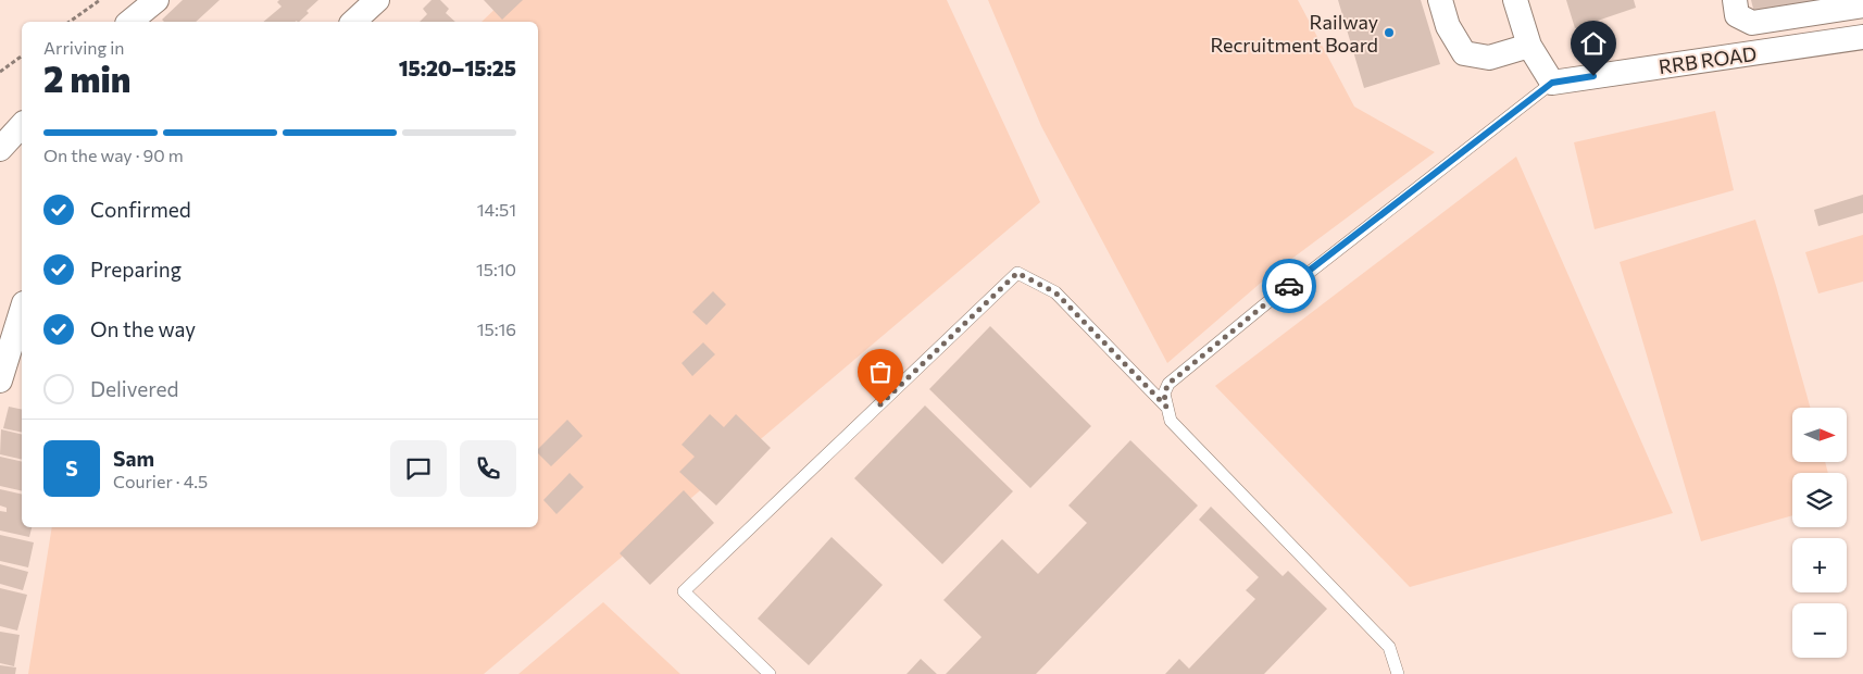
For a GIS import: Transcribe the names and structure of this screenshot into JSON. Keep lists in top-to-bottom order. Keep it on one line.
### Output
{"streets":{"street":["RRB ROAD"]},"places":["Railway Recruitment Board"],"north":"right","page":{"heading":["2 min","Arriving in","15:20–15:25"],"panel":["Sam","Courier · 4.5"],"bar":"On the way · 90 m","list":[["Confirmed","14:51"],["Preparing","15:10"],["On the way","15:16"],"Delivered"],"map_buttons":["+","−"],"round":"S"}}
